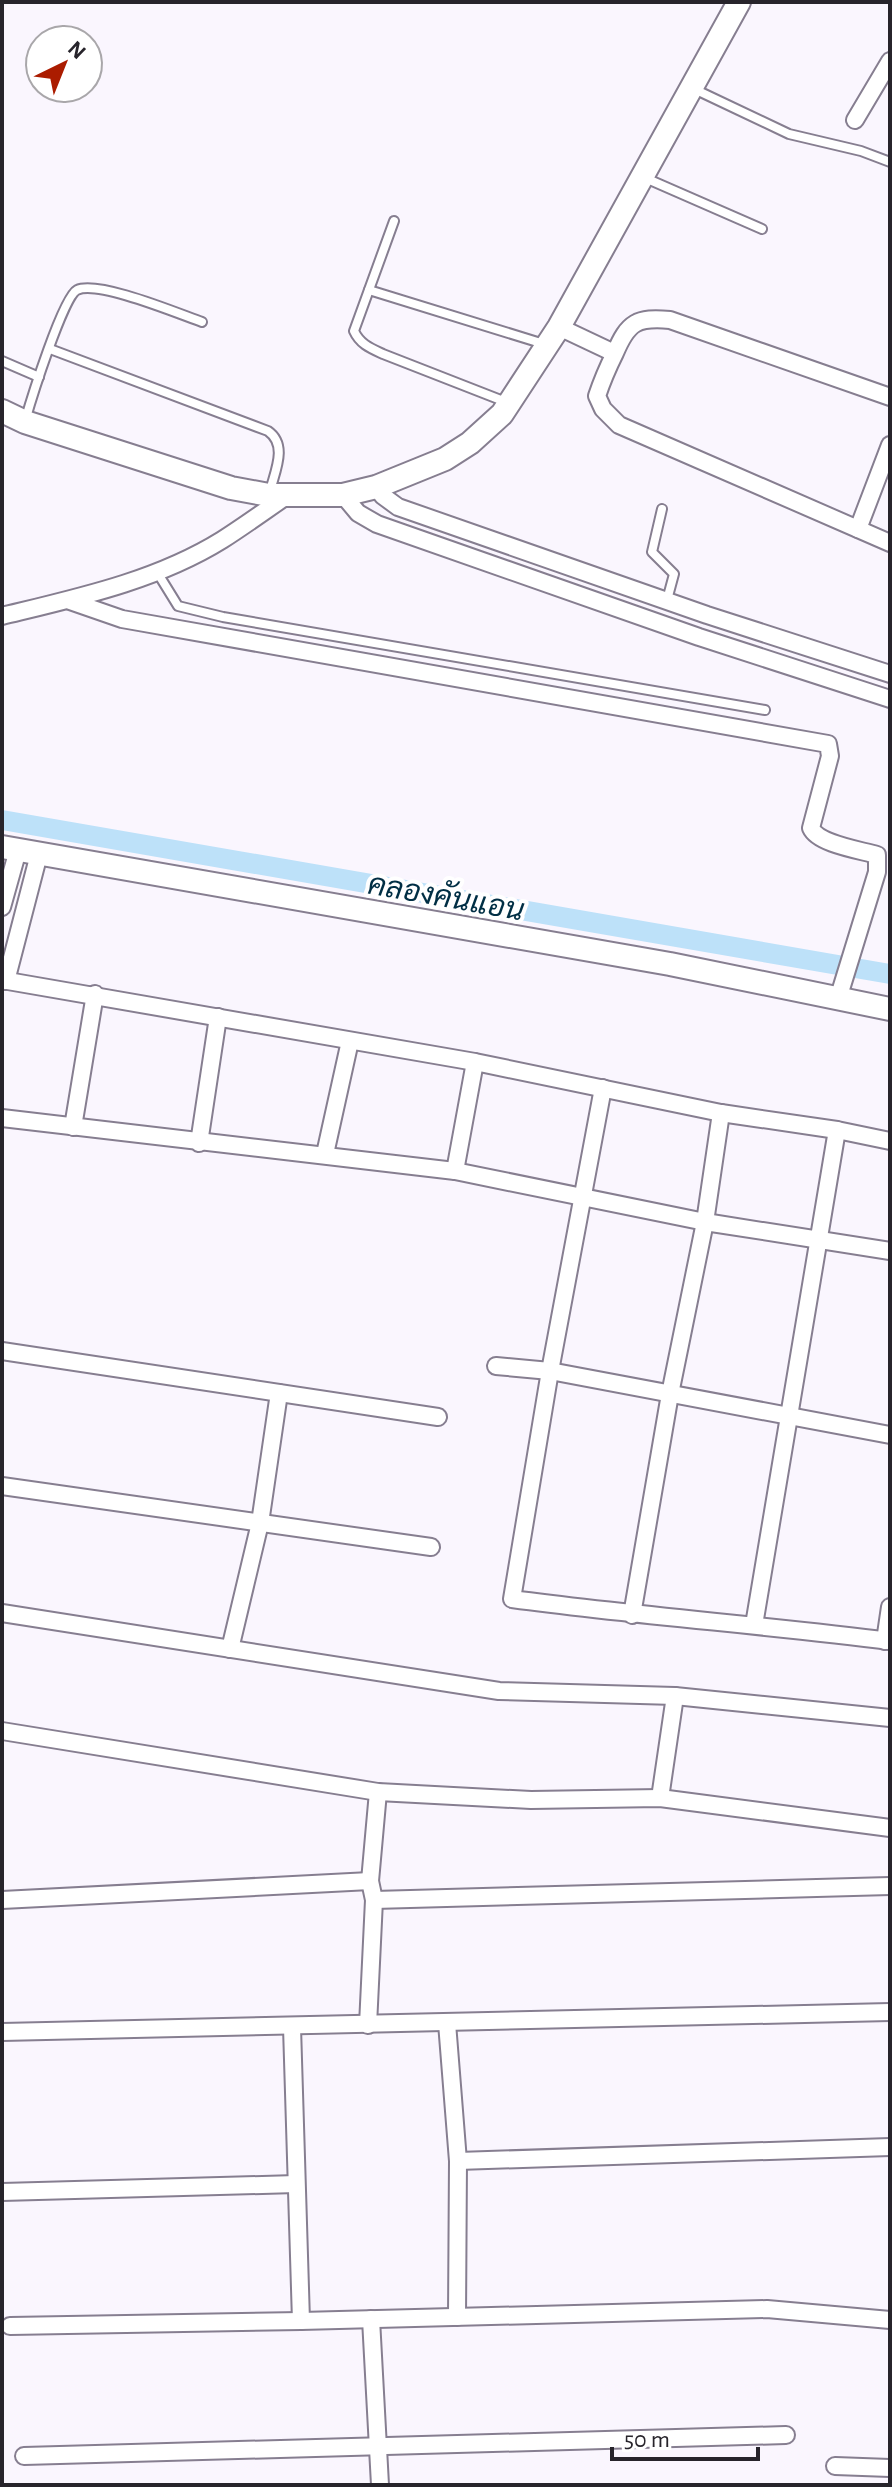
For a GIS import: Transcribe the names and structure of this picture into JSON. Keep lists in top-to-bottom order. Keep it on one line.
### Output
{"water":["คลองคันแอน"],"scale_bar":"50 m","north":"top right"}
